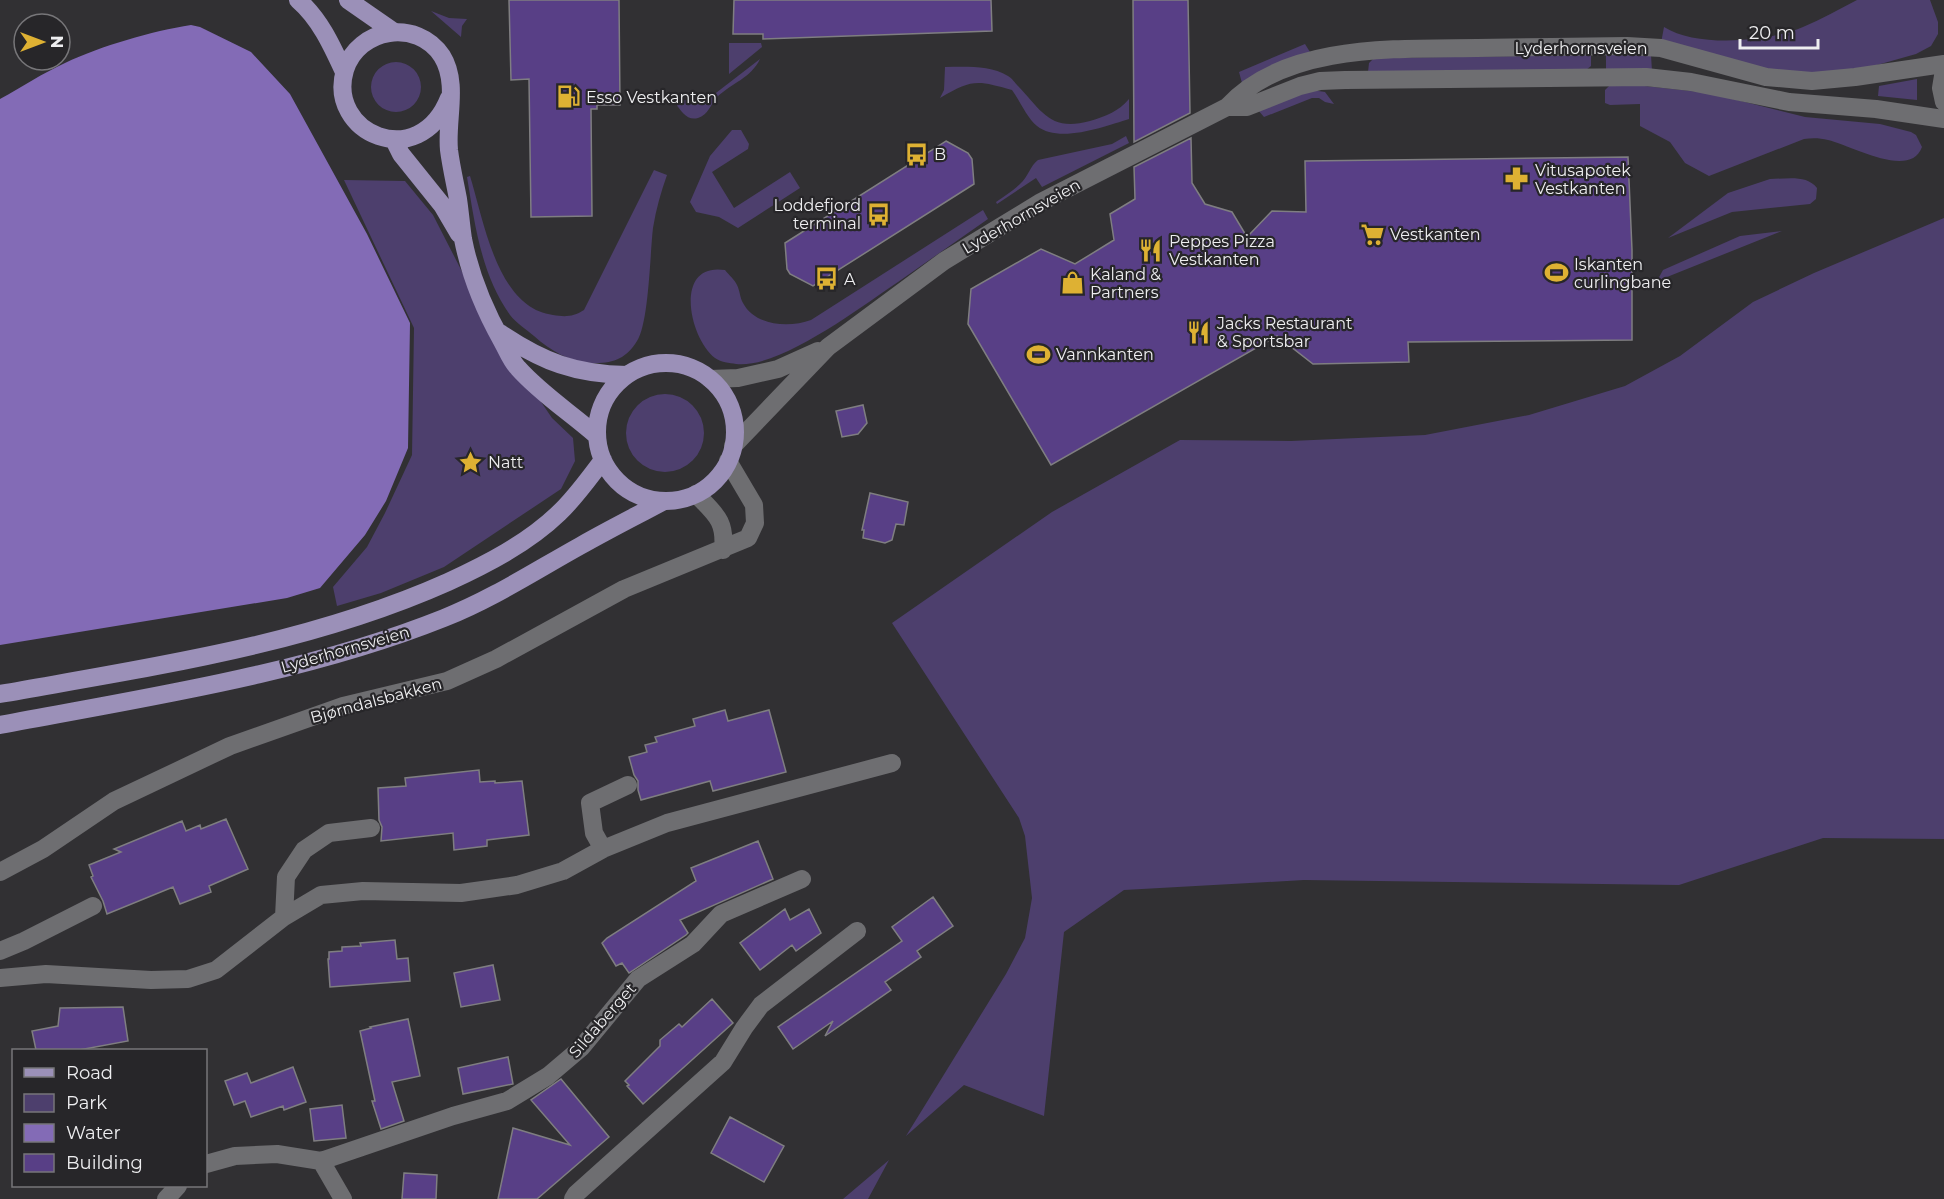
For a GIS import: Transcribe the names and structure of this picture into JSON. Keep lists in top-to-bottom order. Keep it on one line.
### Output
{"streets":{"main road":["Lyderhornsveien"],"street":["Bjørndalsbakken","Sildaberget"]},"crossings":[["Lyderhornsveien","Bjørndalsbakken"]],"places":{"fuel station":["Esso Vestkanten"],"bus stop":["B","Loddefjord terminal","A"],"pharmacy":["Vitusapotek Vestkanten"],"supermarket":["Vestkanten"],"restaurant":["Peppes Pizza Vestkanten","Jacks Restaurant & Sportsbar"],"sports":["Iskanten curlingbane","Vannkanten"],"shop":["Kaland & Partners"],"place":["Natt"]},"legend":["Road","Park","Water","Building"],"scale_bar":"20 m","north":"right"}
